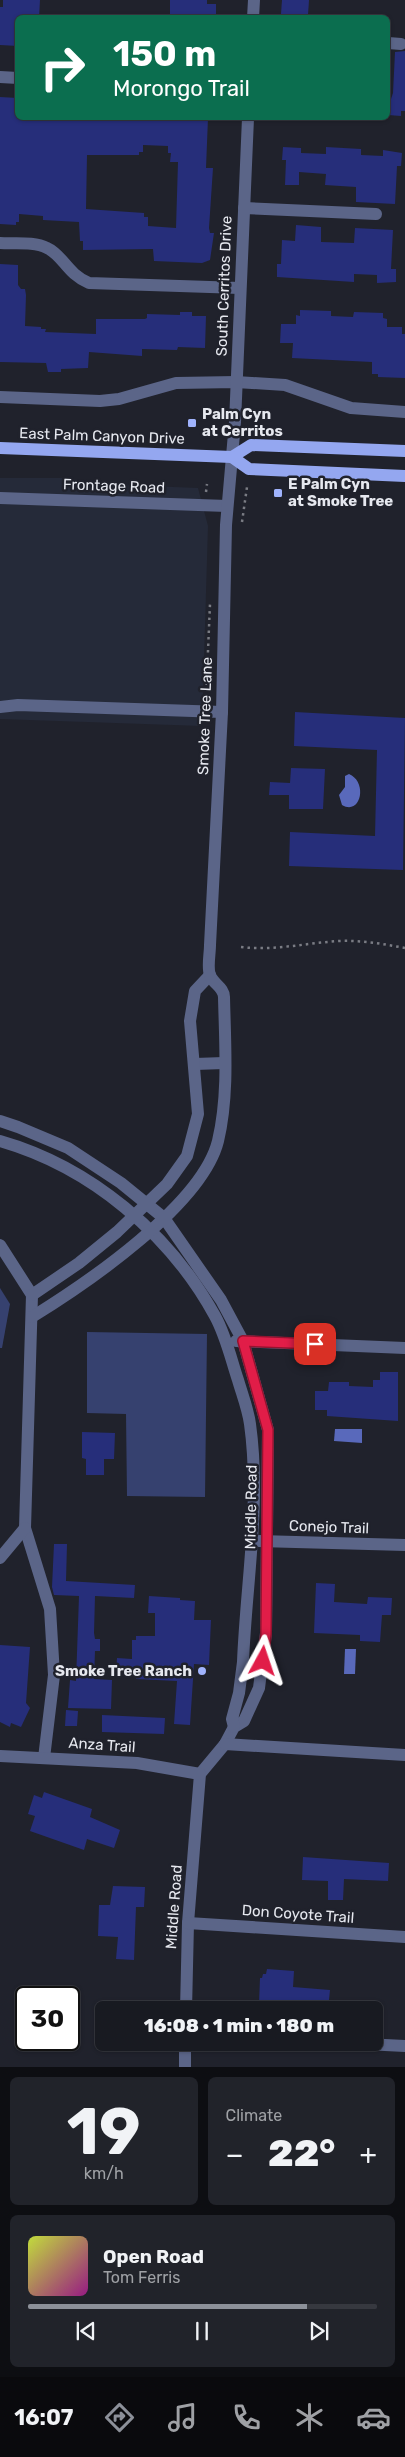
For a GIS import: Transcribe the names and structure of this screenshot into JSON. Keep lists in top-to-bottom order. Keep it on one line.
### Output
{"streets":{"main road":["East Palm Canyon Drive"],"street":["South Cerritos Drive","Frontage Road","Smoke Tree Lane","Middle Road","Conejo Trail","Anza Trail","Don Coyote Trail"]},"crossings":[["South Cerritos Drive","East Palm Canyon Drive"],["South Cerritos Drive","Smoke Tree Lane"],["East Palm Canyon Drive","Smoke Tree Lane"],["Frontage Road","Smoke Tree Lane"],["Middle Road","Conejo Trail"],["Middle Road","Anza Trail"],["Middle Road","Don Coyote Trail"]],"places":{"transit":["Palm Cyn at Cerritos","E Palm Cyn at Smoke Tree"],"other":["Smoke Tree Ranch"]},"page":{"turn":["150 m","Morongo Trail"],"limit":"30","trip":"16:08 · 1 min · 180 m","tile":[["19","km/h"],"Climate"],"heat":["−","22°","+"],"song":["Open Road","Tom Ferris"],"tabs":"16:07"}}
